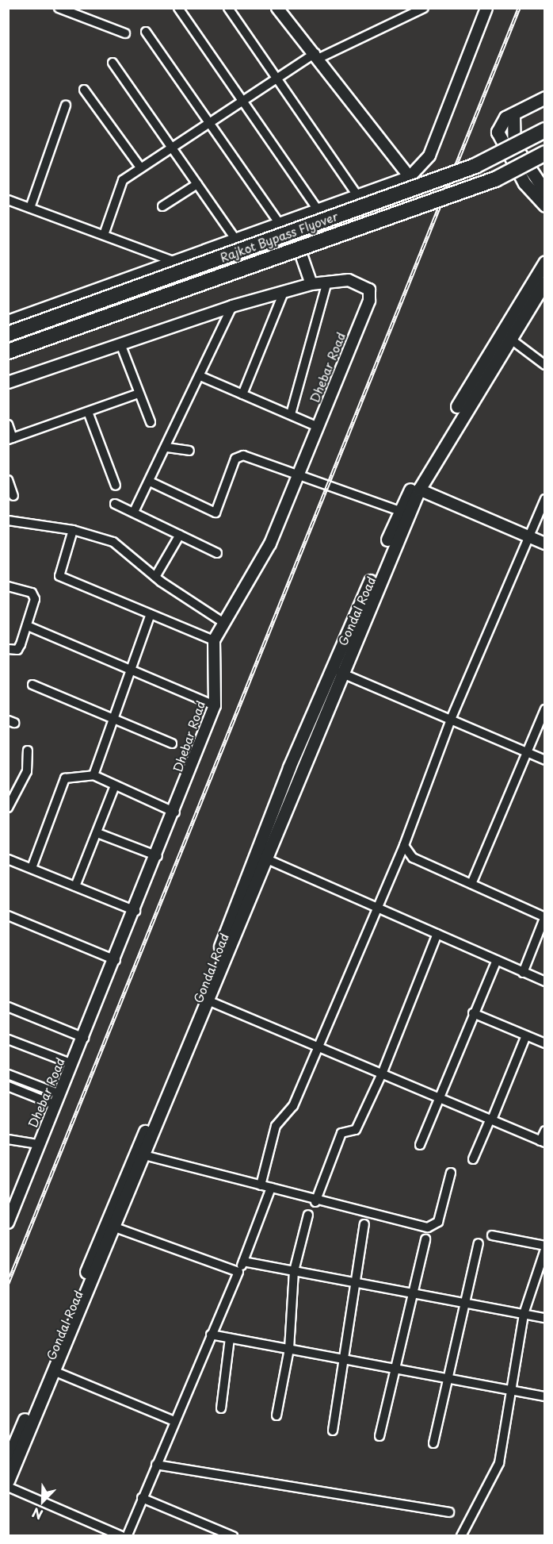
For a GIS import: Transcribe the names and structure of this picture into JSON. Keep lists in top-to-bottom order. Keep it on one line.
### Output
{"streets":{"highway":["Rajkot Bypass Flyover"],"main road":["Gondal Road"],"street":["Dhebar Road"]},"north":"bottom left"}
